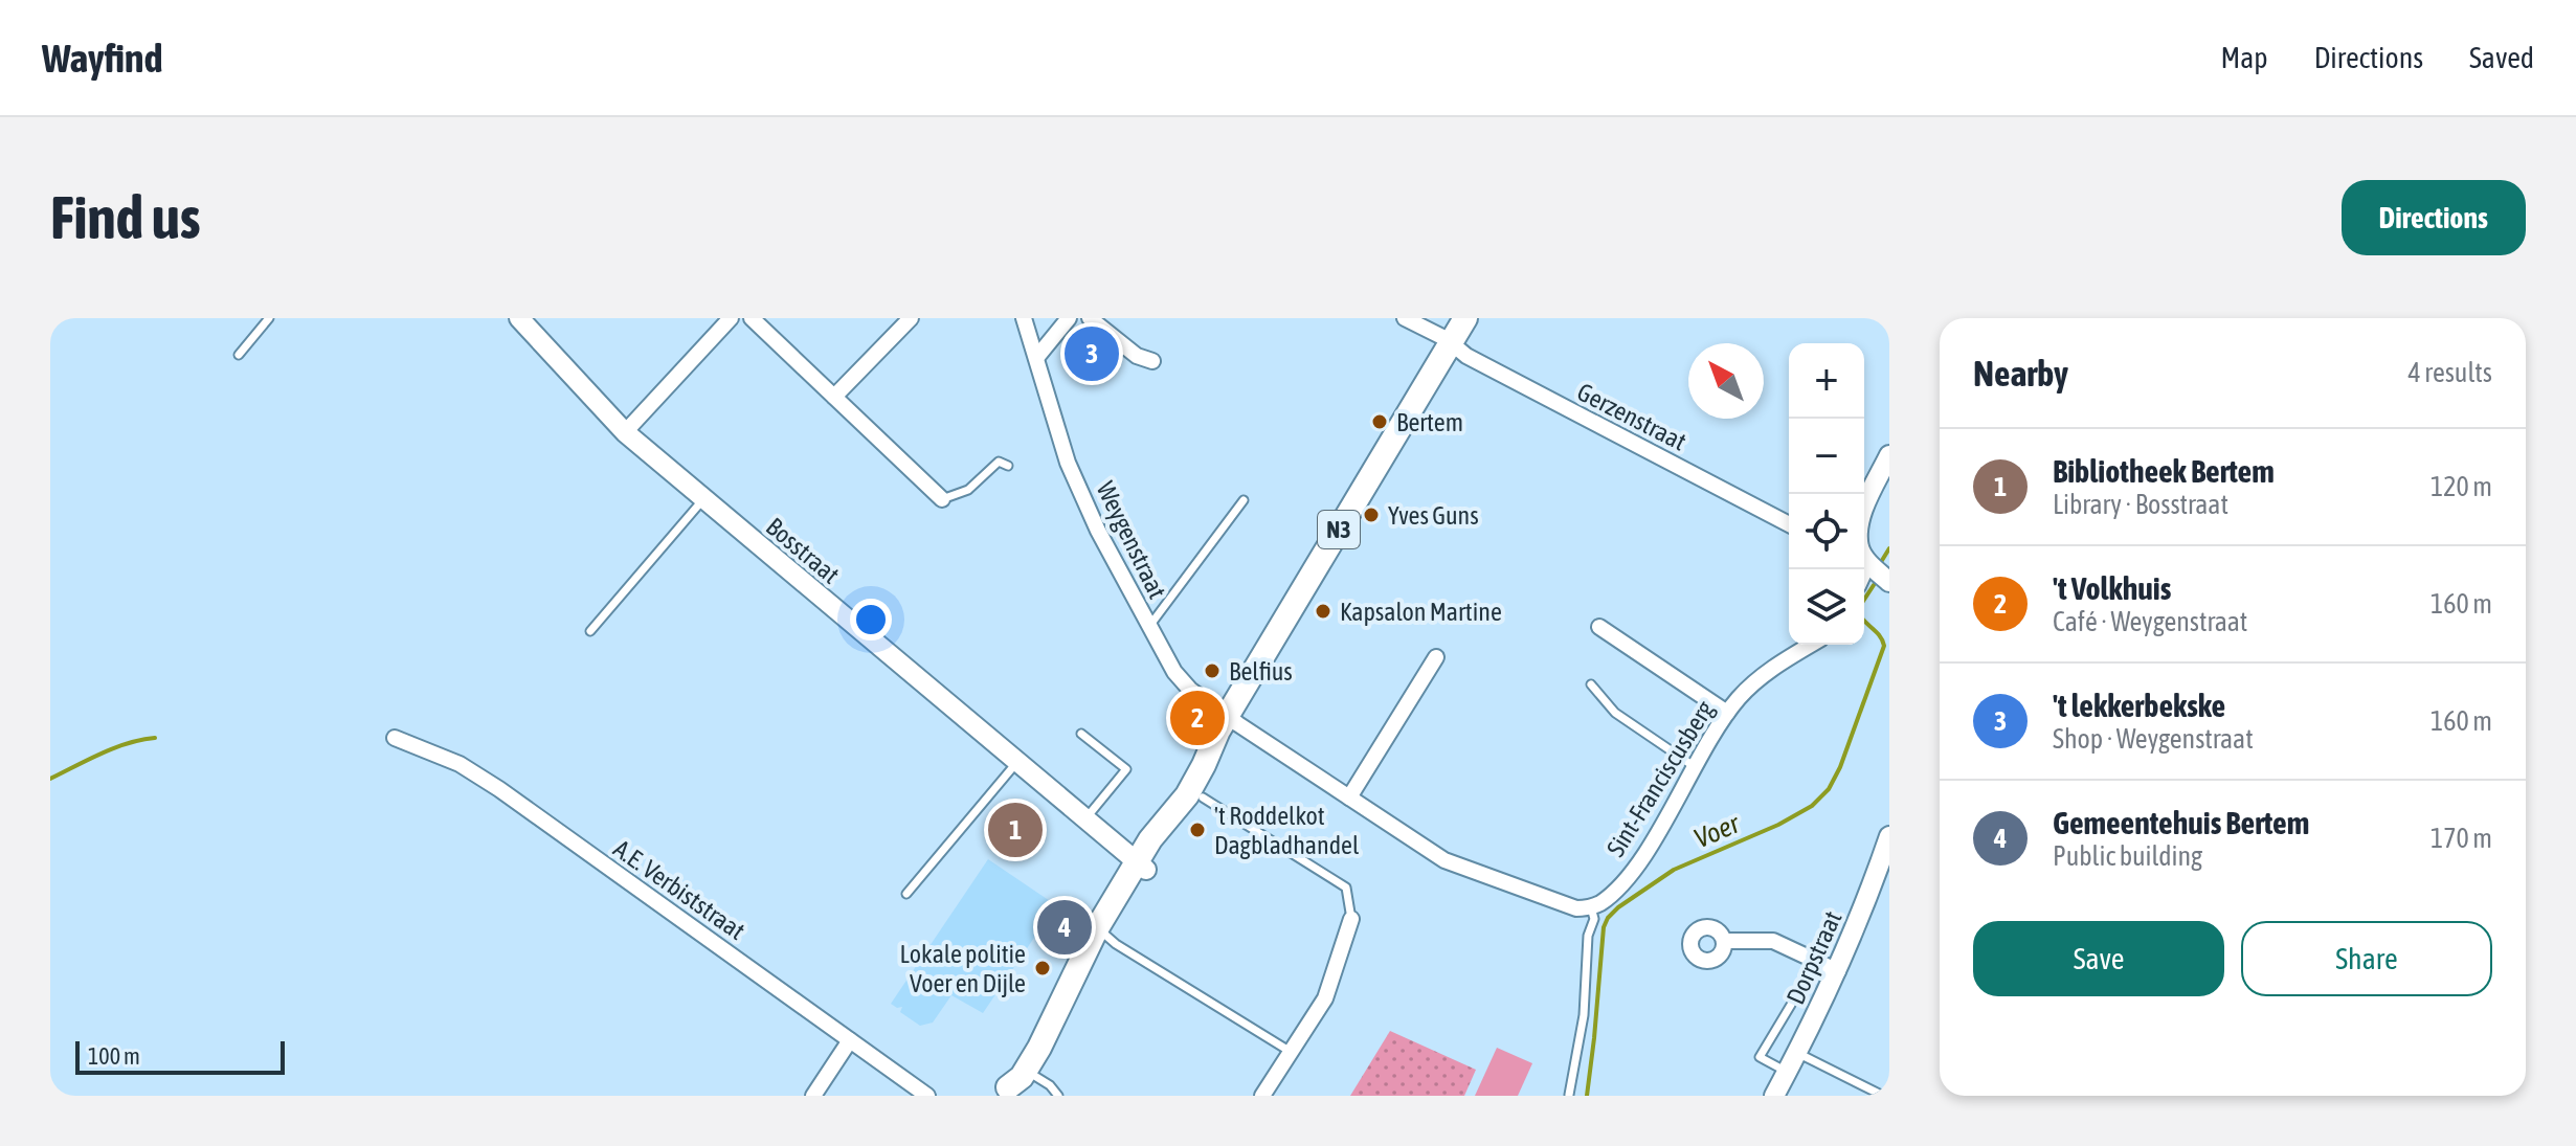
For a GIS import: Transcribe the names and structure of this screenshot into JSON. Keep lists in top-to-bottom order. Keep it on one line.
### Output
{"streets":{"main road":["N3"],"street":["Gerzenstraat","Weygenstraat","Bosstraat","Sint-Franciscusberg","A.E. Verbiststraat","Dorpstraat"]},"crossings":[["Gerzenstraat","N3"],["N3","Weygenstraat"],["N3","Bosstraat"]],"water":["Voer"],"places":["Bertem","Yves Guns","Kapsalon Martine","Belfius","'t Roddelkot Dagbladhandel","Lokale politie Voer en Dijle"],"scale_bar":"100 m","north":"top left","page":{"header":"Wayfind","nav":["Map","Directions","Saved"],"buttons":["Directions",["Save","Share"]],"title":"Find us","heading":["Nearby","4 results"],"pins":["3","2","1","4"],"map_buttons":["+","−"],"list":[{"mark":"1","name":"Bibliotheek Bertem","note":"Library · Bosstraat","value":"120 m"},{"mark":"2","name":"'t Volkhuis","note":"Café · Weygenstraat","value":"160 m"},{"mark":"3","name":"'t lekkerbekske","note":"Shop · Weygenstraat","value":"160 m"},{"mark":"4","name":"Gemeentehuis Bertem","note":"Public building","value":"170 m"}],"scale":"100 m"}}
